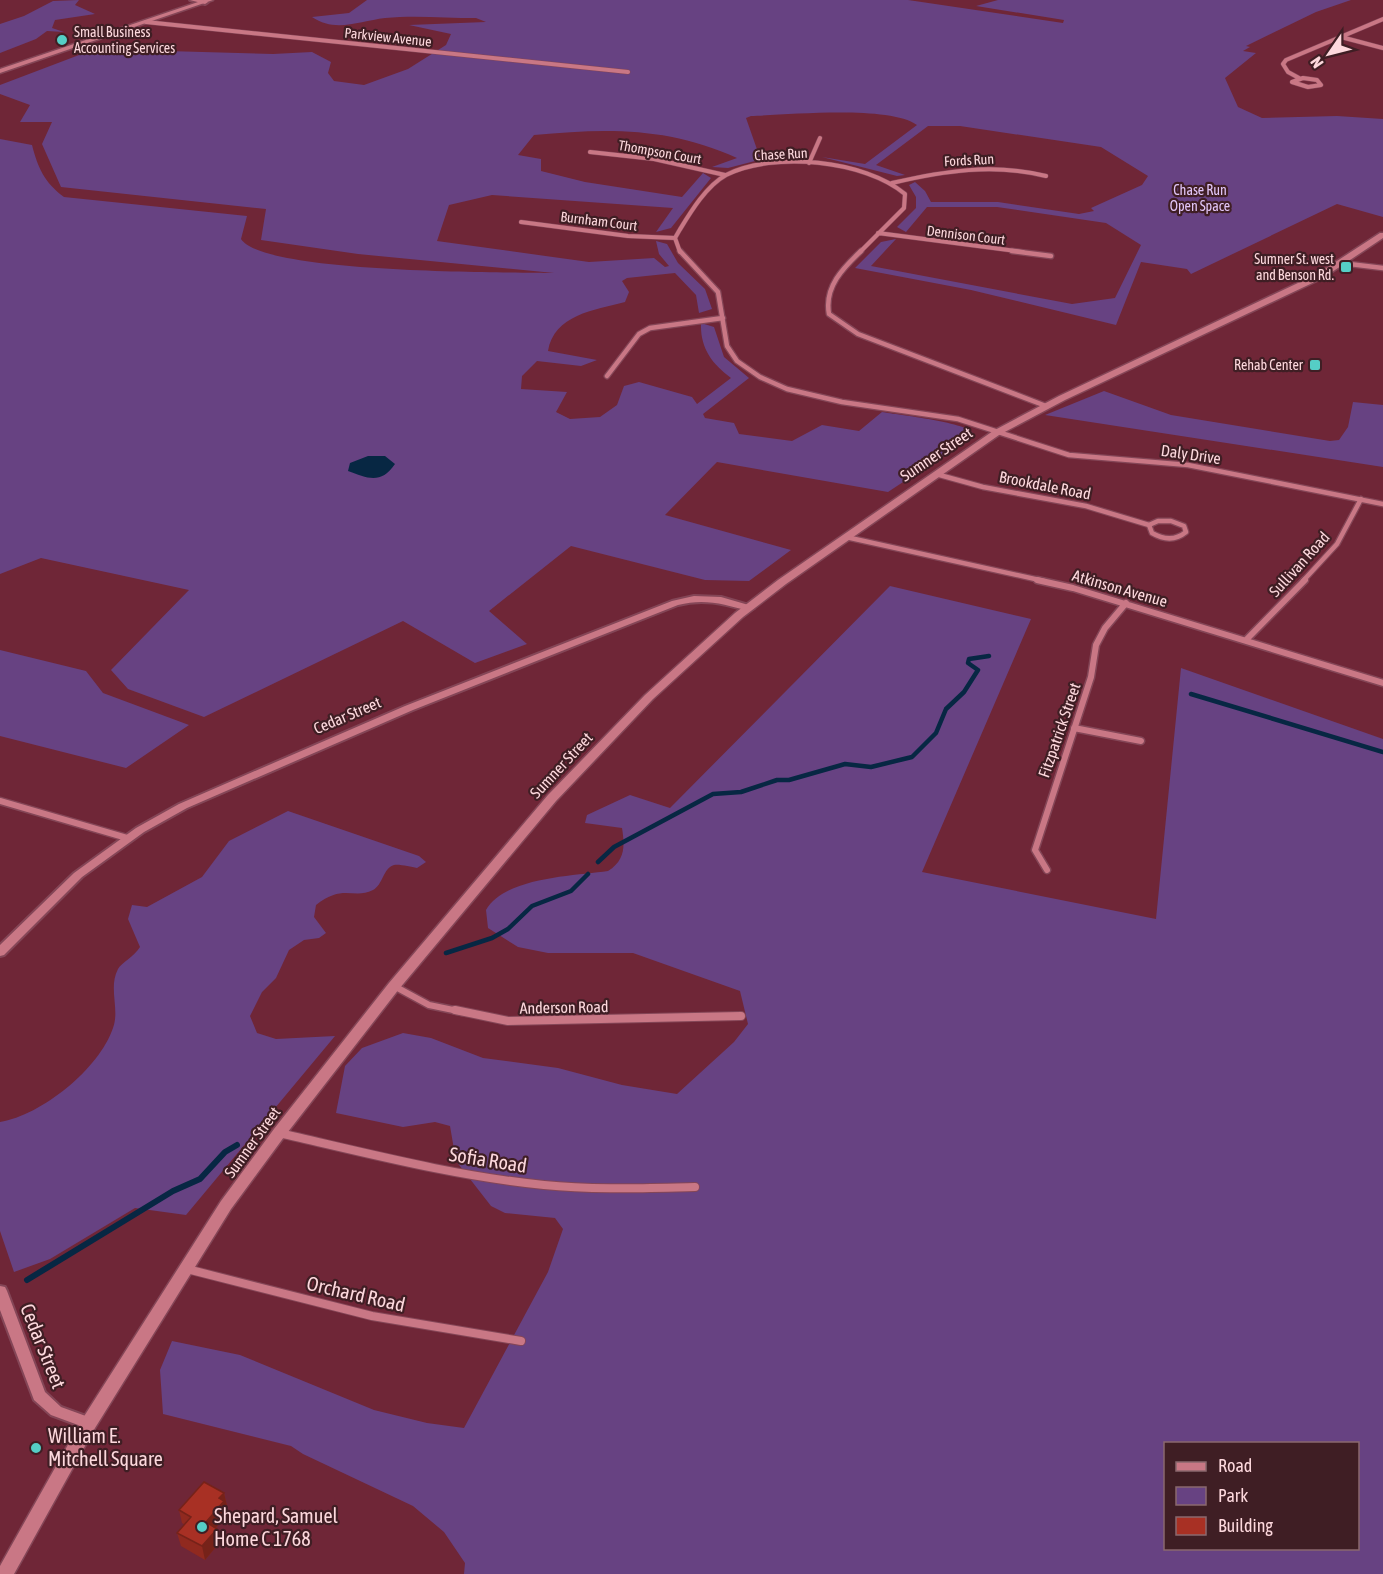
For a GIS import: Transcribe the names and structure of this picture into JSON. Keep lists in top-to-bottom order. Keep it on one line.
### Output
{"streets":{"main road":["Sumner Street"],"street":["Parkview Avenue","Thompson Court","Chase Run","Fords Run","Burnham Court","Dennison Court","Daly Drive","Brookdale Road","Sullivan Road","Atkinson Avenue","Cedar Street","Fitzpatrick Street","Anderson Road","Sofia Road","Orchard Road"]},"crossings":[["Thompson Court","Chase Run"],["Chase Run","Fords Run"],["Chase Run","Burnham Court"],["Sumner Street","Daly Drive"],["Sumner Street","Brookdale Road"],["Sumner Street","Atkinson Avenue"],["Sumner Street","Cedar Street"],["Sumner Street","Anderson Road"],["Sumner Street","Sofia Road"],["Sumner Street","Orchard Road"],["Daly Drive","Sullivan Road"],["Sullivan Road","Atkinson Avenue"],["Atkinson Avenue","Fitzpatrick Street"]],"parks":["Chase Run Open Space"],"places":{"other":["Small Business Accounting Services","William E. Mitchell Square","Shepard, Samuel Home C 1768"],"transit":["Sumner St. west and Benson Rd.","Rehab Center"]},"legend":["Road","Park","Building"],"north":"bottom left"}
